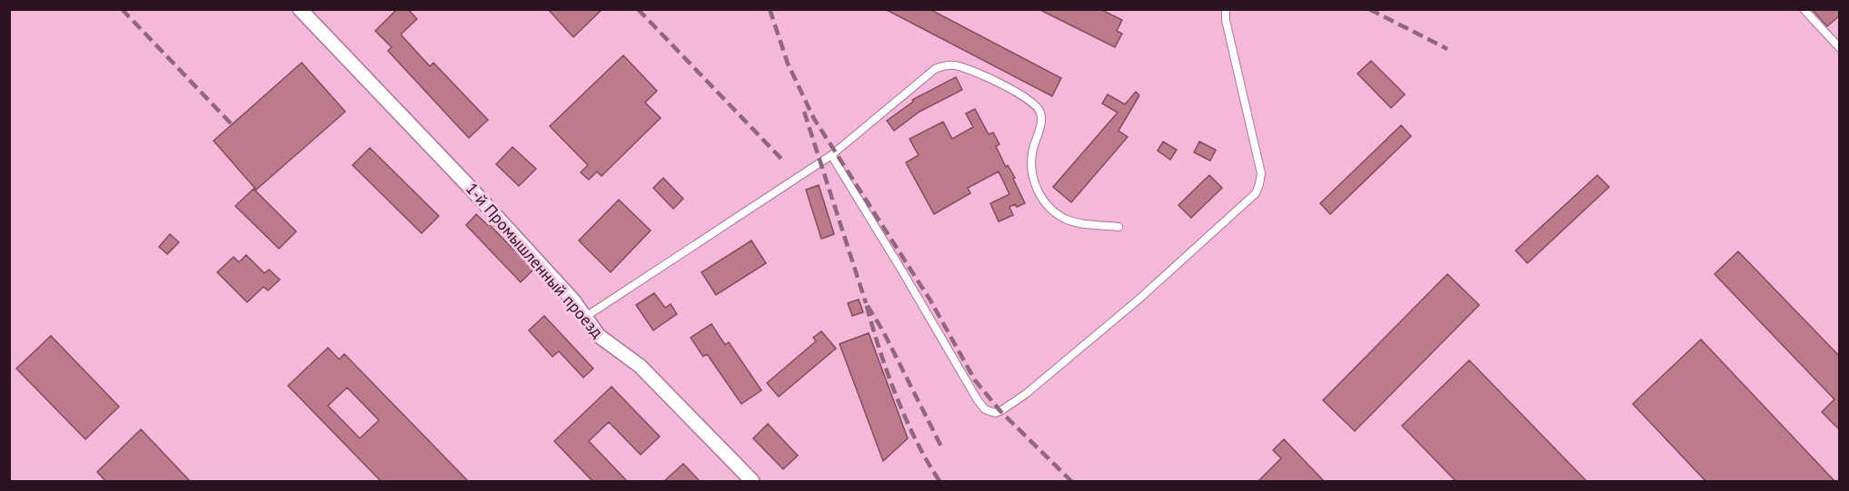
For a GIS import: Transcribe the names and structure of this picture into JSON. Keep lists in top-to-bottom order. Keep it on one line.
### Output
{"streets":{"street":["1-й Промышленный проезд"]}}
